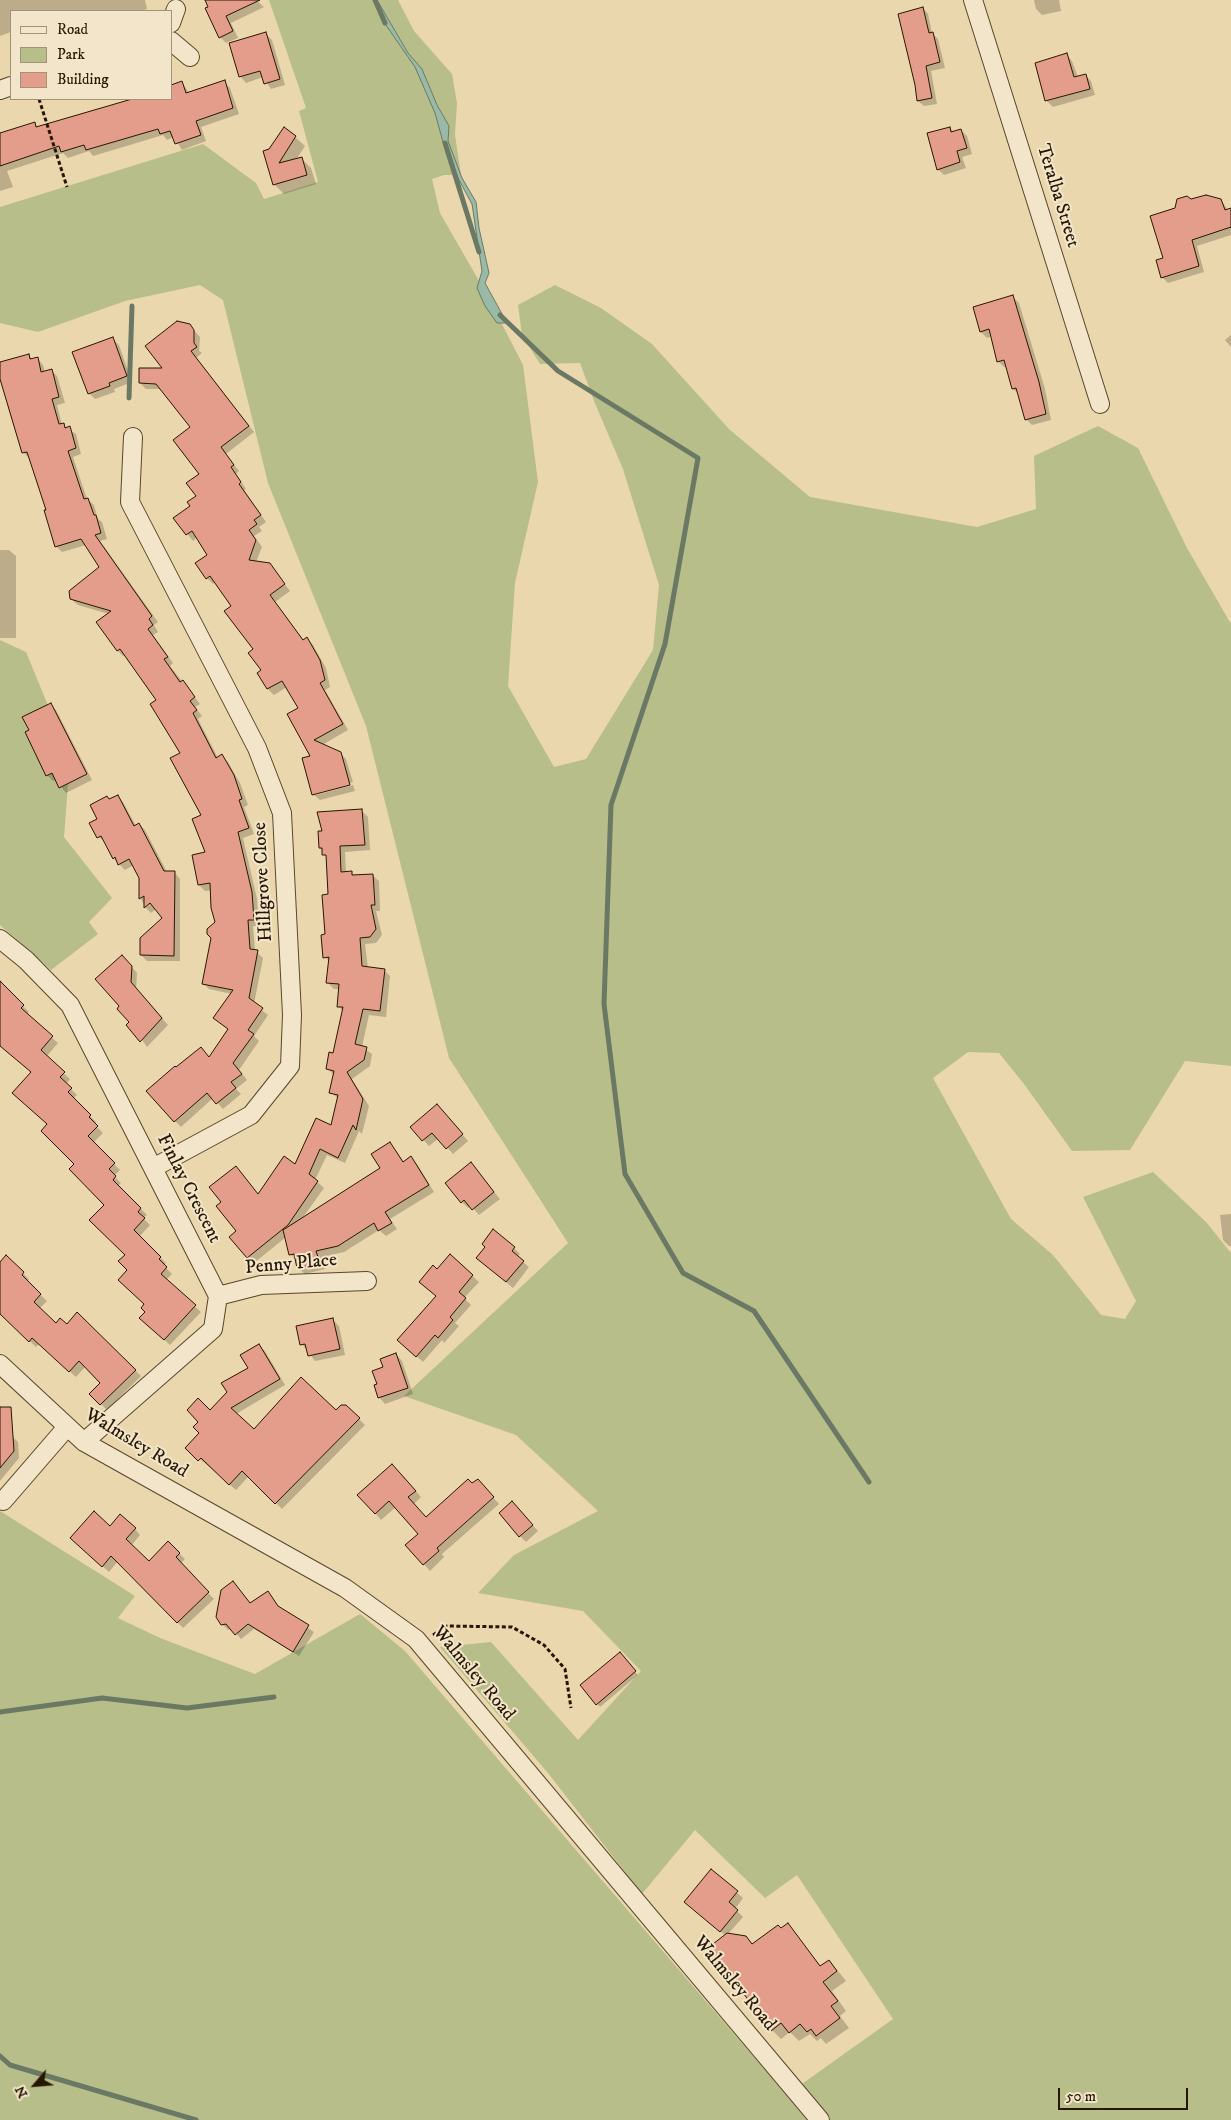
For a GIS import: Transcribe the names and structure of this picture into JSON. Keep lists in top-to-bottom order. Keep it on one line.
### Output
{"streets":{"street":["Teralba Street","Hillgrove Close","Finlay Crescent","Penny Place","Walmsley Road"]},"crossings":[["Hillgrove Close","Finlay Crescent"],["Finlay Crescent","Penny Place"]],"legend":["Road","Park","Building"],"scale_bar":"50 m","north":"bottom left"}
